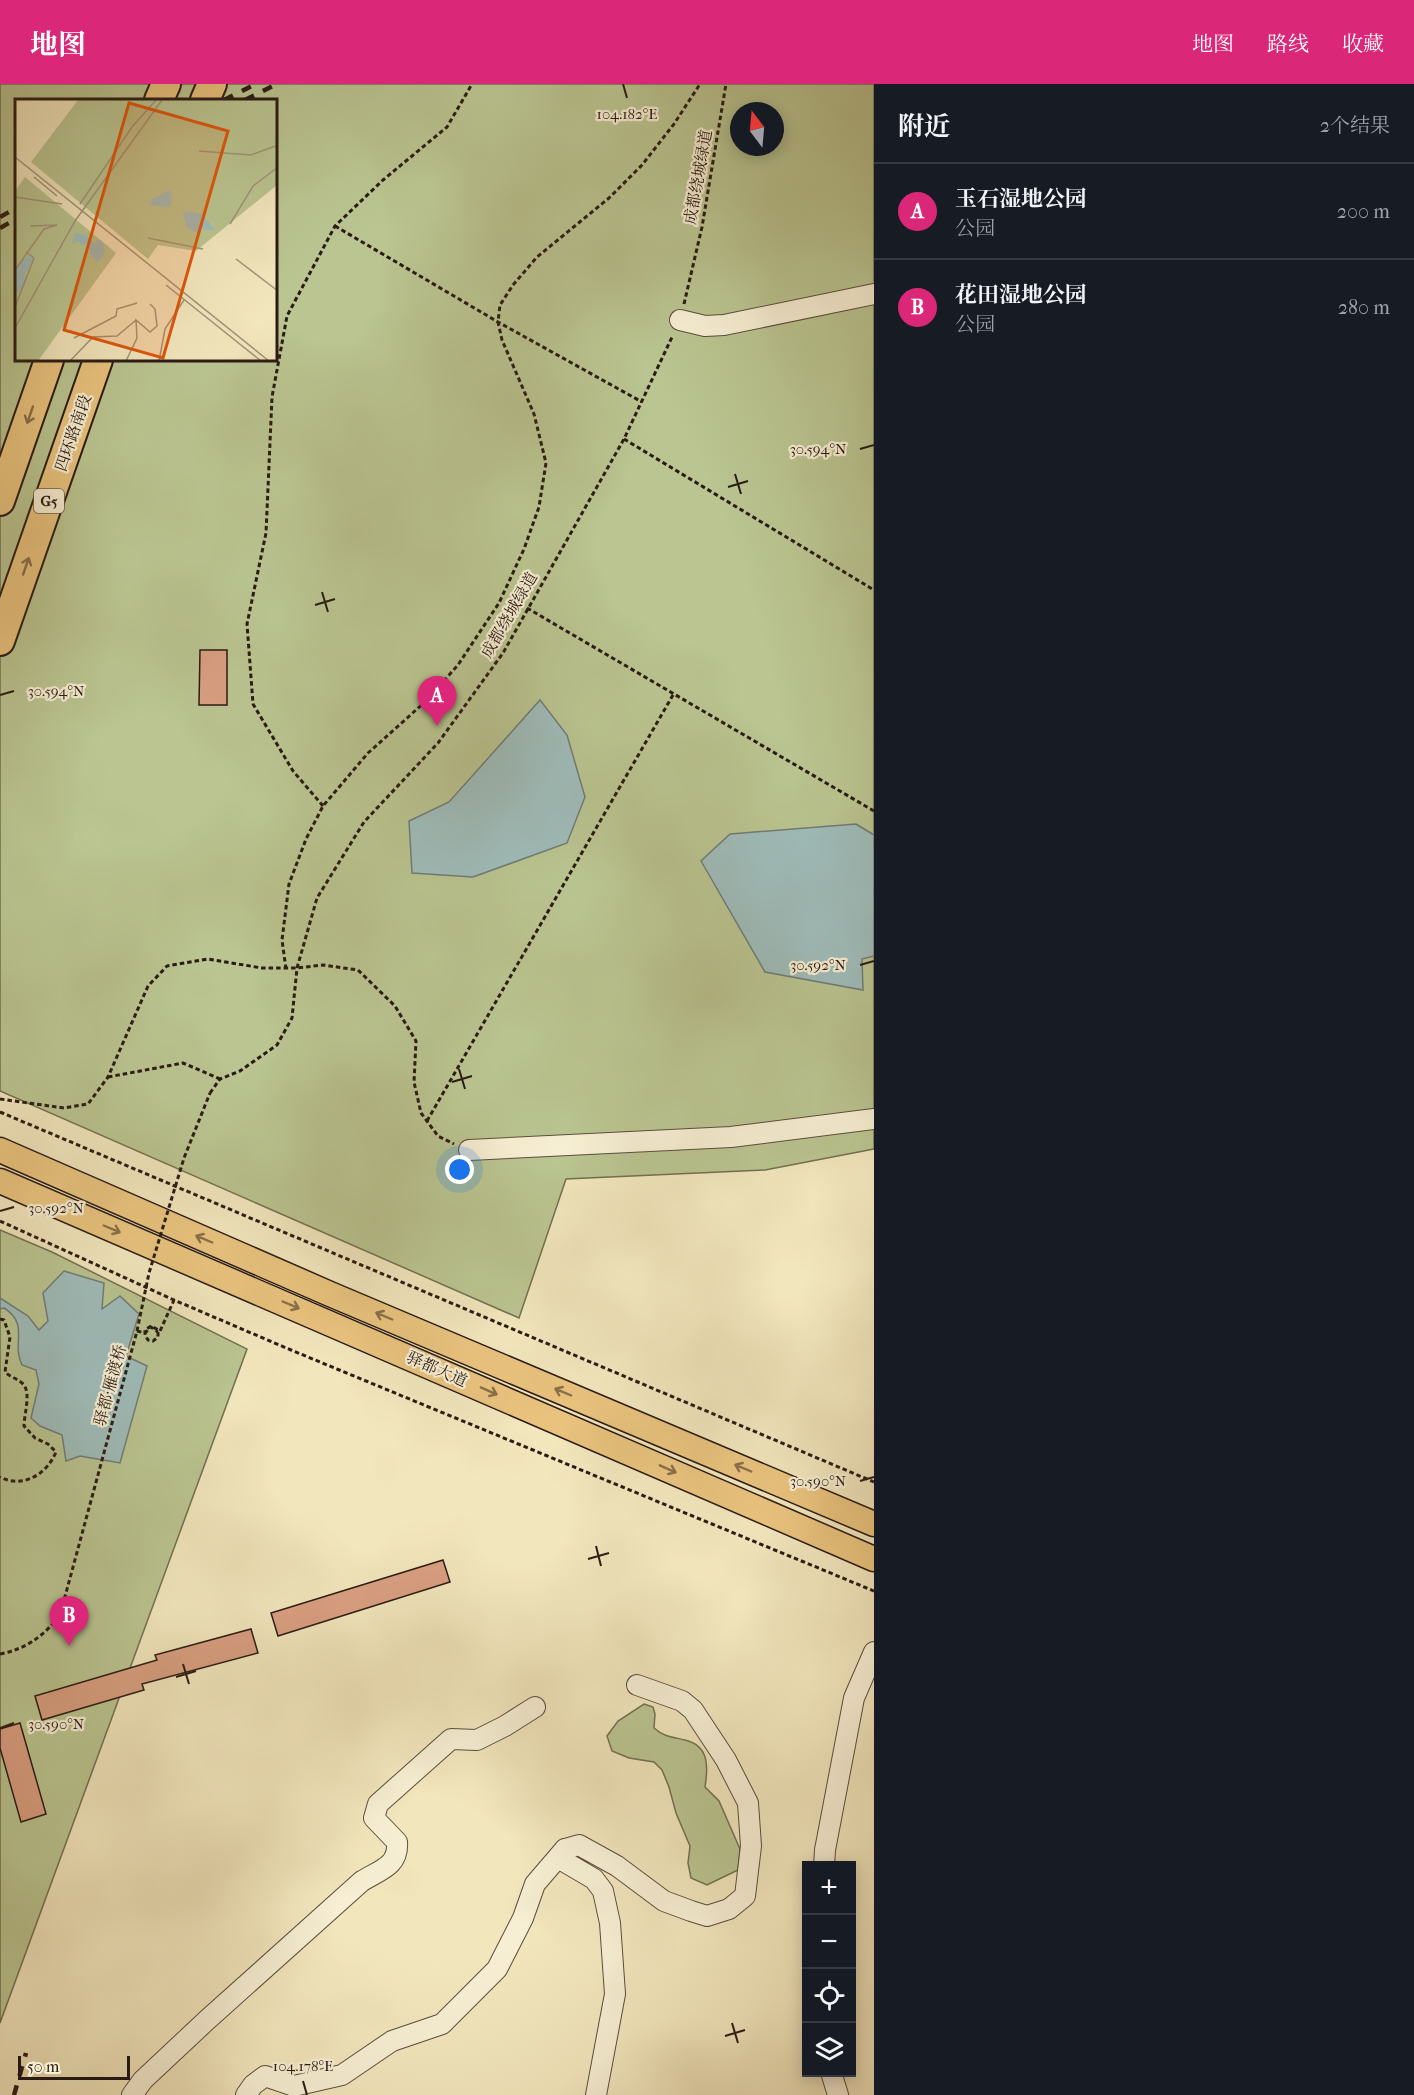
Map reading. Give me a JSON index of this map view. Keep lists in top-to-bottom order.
{
  "streets": {
    "highway": ["四环路南段", "G5"],
    "main road": ["驿都大道"],
    "path": ["成都绕城绿道", "驿都·雁渡桥"]
  },
  "crossings": [
    ["成都绕城绿道", "驿都·雁渡桥"]
  ],
  "scale_bar": "50 m",
  "north": "top",
  "page": {
    "header": "地图",
    "nav": ["地图", "路线", "收藏"],
    "heading": ["附近", "2个结果"],
    "list": [
      {
        "mark": "A",
        "name": "玉石湿地公园",
        "note": "公园",
        "value": "200 m"
      },
      {
        "mark": "B",
        "name": "花田湿地公园",
        "note": "公园",
        "value": "280 m"
      }
    ],
    "pins": ["A", "B"],
    "map_buttons": ["+", "−"],
    "scale": "50 m"
  },
  "coordinates": [
    "104.182°E",
    "30.594°N",
    "30.592°N",
    "30.590°N",
    "104.178°E"
  ]
}
